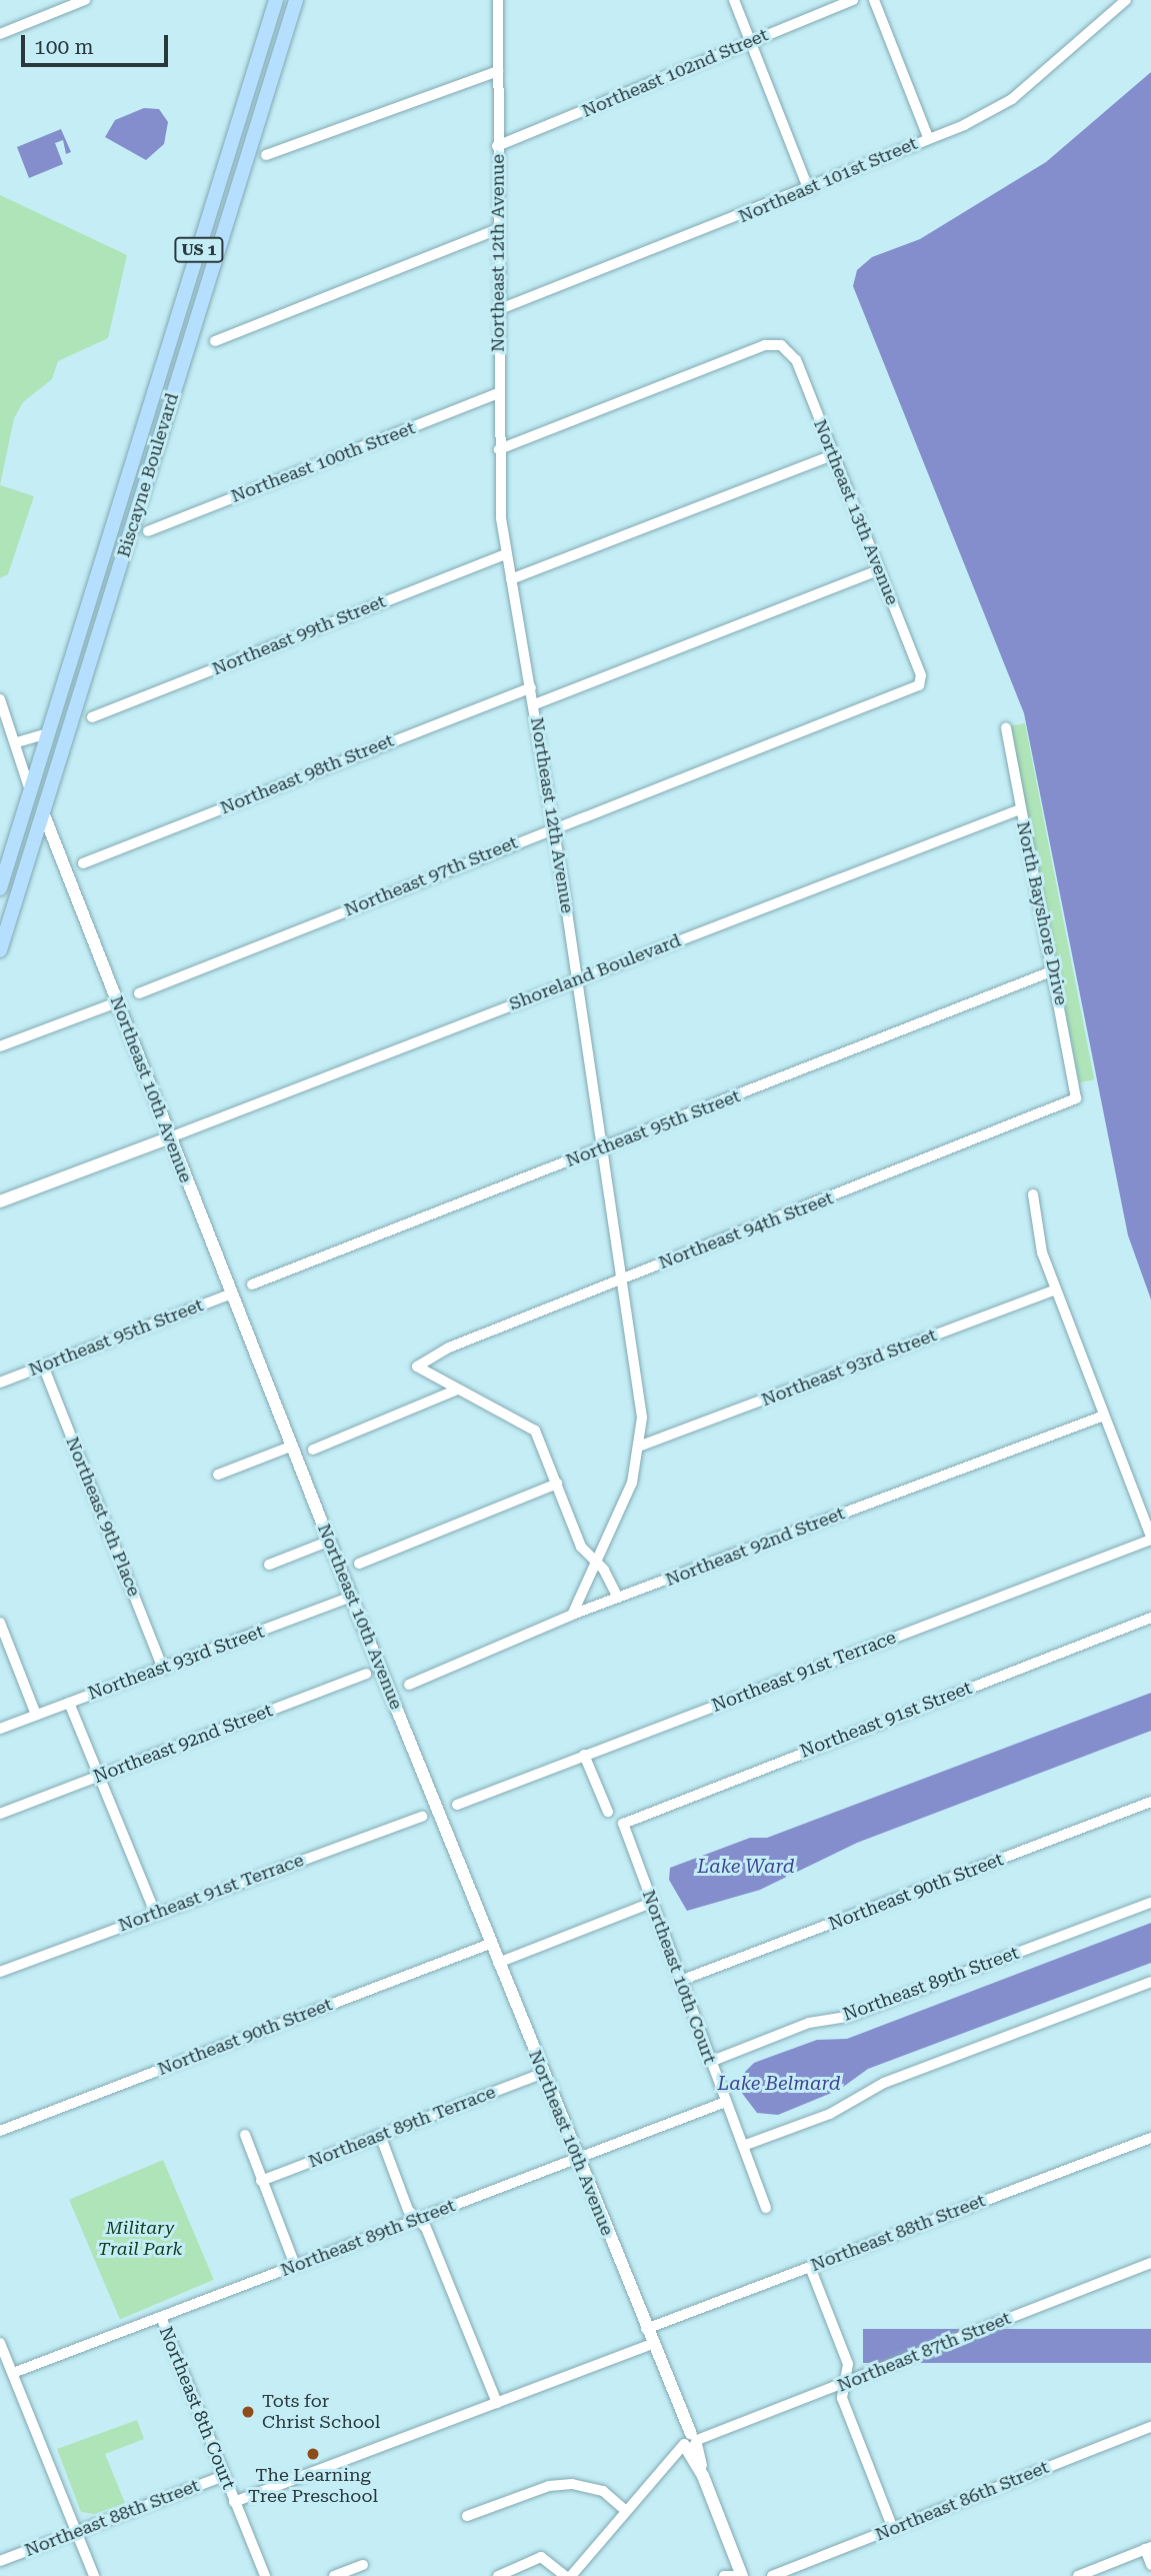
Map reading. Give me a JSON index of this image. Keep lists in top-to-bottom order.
{
  "streets": {
    "main road": ["US 1", "Biscayne Boulevard"],
    "street": [
      "Northeast 102nd Street",
      "Northeast 101st Street",
      "Northeast 12th Avenue",
      "Northeast 100th Street",
      "Northeast 13th Avenue",
      "Northeast 99th Street",
      "Northeast 98th Street",
      "Northeast 97th Street",
      "North Bayshore Drive",
      "Shoreland Boulevard",
      "Northeast 10th Avenue",
      "Northeast 95th Street",
      "Northeast 94th Street",
      "Northeast 93rd Street",
      "Northeast 9th Place",
      "Northeast 92nd Street",
      "Northeast 91st Terrace",
      "Northeast 91st Street",
      "Northeast 90th Street",
      "Northeast 10th Court",
      "Northeast 89th Street",
      "Northeast 89th Terrace",
      "Northeast 88th Street",
      "Northeast 87th Street",
      "Northeast 8th Court",
      "Northeast 86th Street"
    ]
  },
  "crossings": [
    ["Northeast 102nd Street", "Northeast 12th Avenue"],
    ["Northeast 101st Street", "Northeast 12th Avenue"],
    ["Northeast 12th Avenue", "Northeast 100th Street"],
    ["Northeast 12th Avenue", "Northeast 13th Avenue"],
    ["Northeast 12th Avenue", "Northeast 99th Street"],
    ["Northeast 12th Avenue", "Northeast 98th Street"],
    ["Northeast 12th Avenue", "Northeast 97th Street"],
    ["Northeast 12th Avenue", "Shoreland Boulevard"],
    ["Northeast 12th Avenue", "Northeast 95th Street"],
    ["Northeast 12th Avenue", "Northeast 94th Street"],
    ["Northeast 12th Avenue", "Northeast 93rd Street"],
    ["Northeast 12th Avenue", "Northeast 92nd Street"],
    ["Biscayne Boulevard", "Northeast 10th Avenue"],
    ["Northeast 13th Avenue", "Northeast 97th Street"],
    ["North Bayshore Drive", "Shoreland Boulevard"],
    ["North Bayshore Drive", "Northeast 95th Street"],
    ["North Bayshore Drive", "Northeast 94th Street"],
    ["Shoreland Boulevard", "Northeast 10th Avenue"],
    ["Northeast 10th Avenue", "Northeast 95th Street"],
    ["Northeast 10th Avenue", "Northeast 93rd Street"],
    ["Northeast 10th Avenue", "Northeast 90th Street"],
    ["Northeast 10th Avenue", "Northeast 89th Street"],
    ["Northeast 10th Avenue", "Northeast 89th Terrace"],
    ["Northeast 10th Avenue", "Northeast 88th Street"],
    ["Northeast 10th Avenue", "Northeast 87th Street"],
    ["Northeast 95th Street", "Northeast 9th Place"],
    ["Northeast 93rd Street", "Northeast 9th Place"],
    ["Northeast 91st Street", "Northeast 10th Court"],
    ["Northeast 90th Street", "Northeast 10th Court"],
    ["Northeast 10th Court", "Northeast 89th Street"],
    ["Northeast 89th Street", "Northeast 8th Court"],
    ["Northeast 88th Street", "Northeast 8th Court"]
  ],
  "water": ["Lake Ward", "Lake Belmard"],
  "parks": ["Military Trail Park"],
  "places": ["Tots for Christ School", "The Learning Tree Preschool"],
  "scale_bar": "100 m"
}
